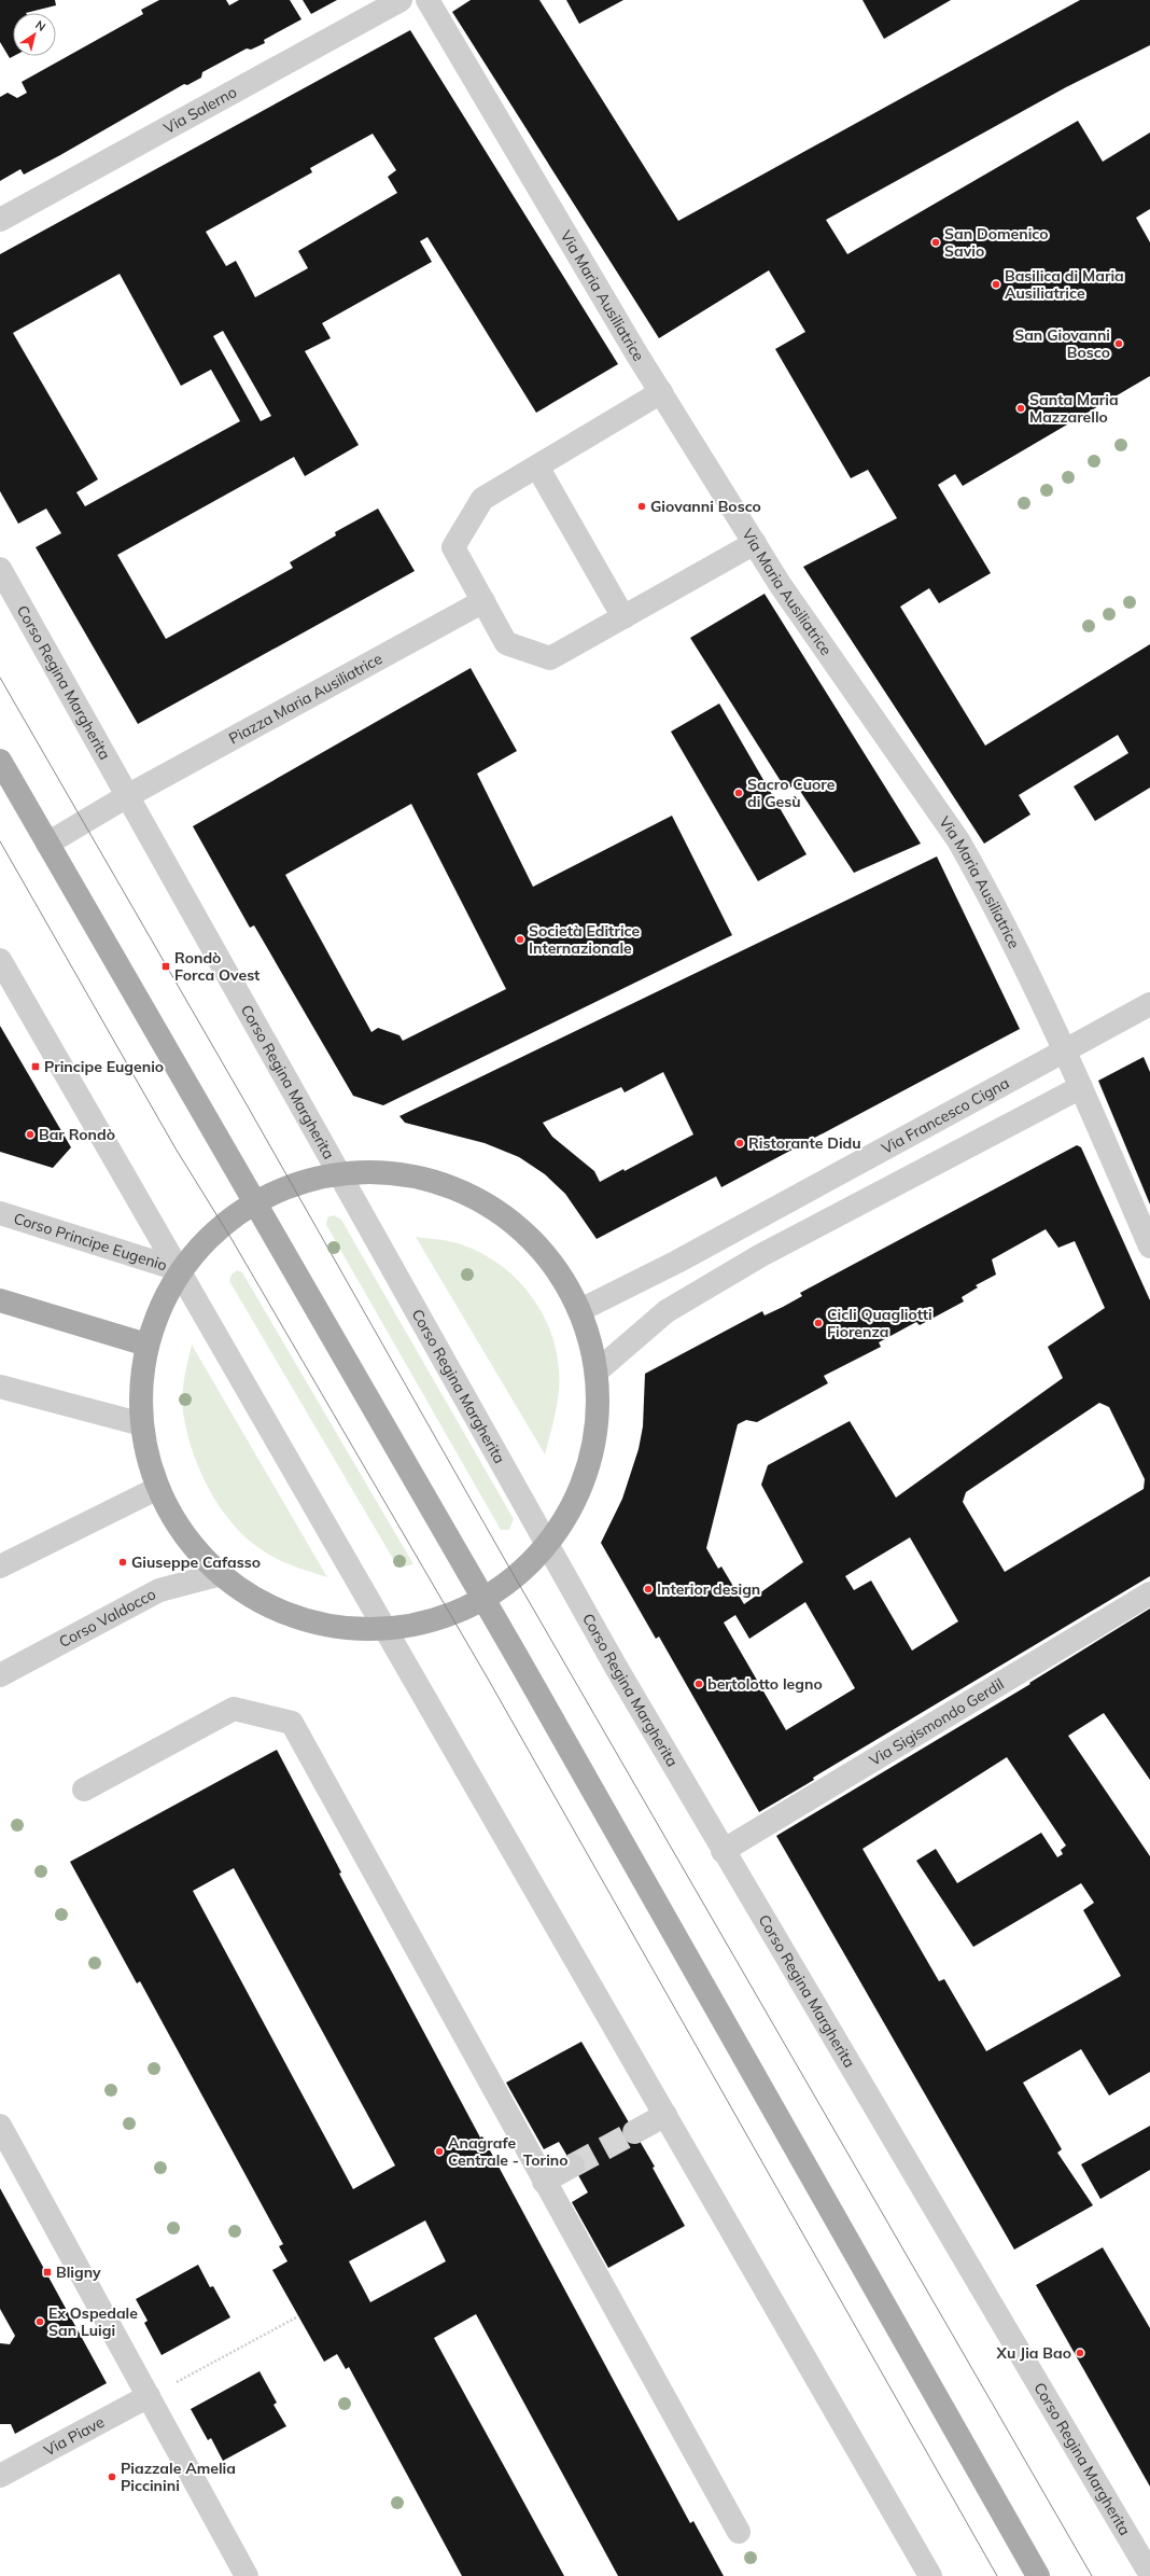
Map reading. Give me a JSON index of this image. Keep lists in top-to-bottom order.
{
  "streets": {
    "street": [
      "Via Salerno",
      "Via Maria Ausiliatrice",
      "Corso Regina Margherita",
      "Piazza Maria Ausiliatrice",
      "Via Francesco Cigna",
      "Corso Principe Eugenio",
      "Corso Valdocco",
      "Via Sigismondo Gerdil",
      "Via Piave"
    ]
  },
  "crossings": [
    ["Via Maria Ausiliatrice", "Via Francesco Cigna"],
    ["Corso Regina Margherita", "Piazza Maria Ausiliatrice"],
    ["Corso Regina Margherita", "Via Sigismondo Gerdil"]
  ],
  "places": {
    "other": [
      "San Domenico Savio",
      "Basilica di Maria Ausiliatrice",
      "San Giovanni Bosco",
      "Santa Maria Mazzarello",
      "Giovanni Bosco",
      "Sacro Cuore di Gesù",
      "Società Editrice Internazionale",
      "Bar Rondò",
      "Ristorante Didu",
      "Cicli Quagliotti Fiorenza",
      "Giuseppe Cafasso",
      "Interior design",
      "bertolotto legno",
      "Anagrafe Centrale - Torino",
      "Ex Ospedale San Luigi",
      "Xu Jia Bao",
      "Piazzale Amelia Piccinini"
    ],
    "transit": ["Rondò Forca Ovest", "Principe Eugenio", "Bligny"]
  },
  "north": "top right"
}
